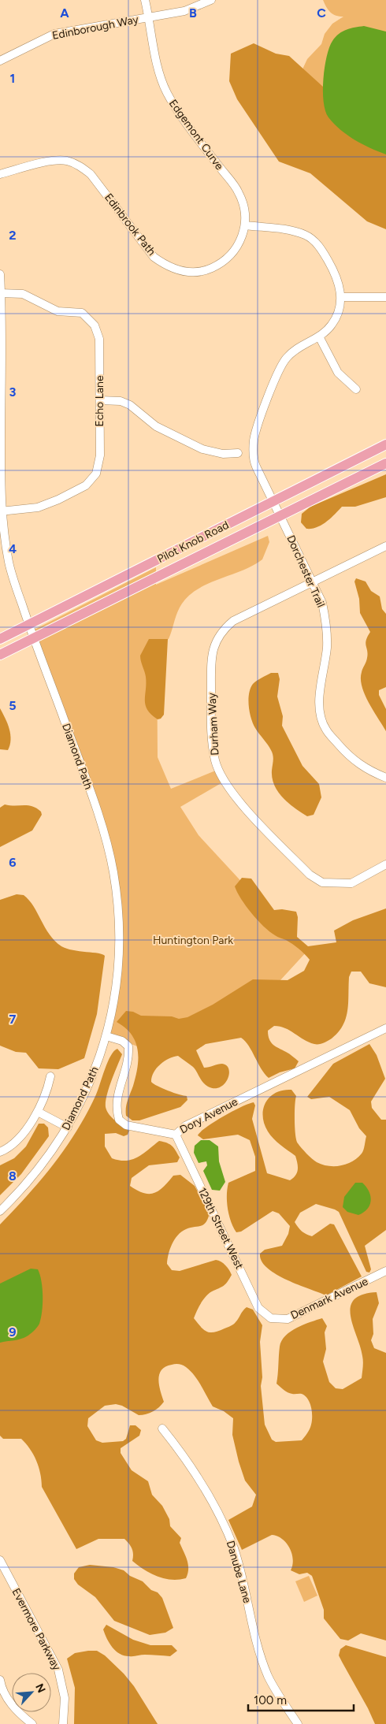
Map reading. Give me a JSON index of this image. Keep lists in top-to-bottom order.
{
  "streets": {
    "main road": ["Pilot Knob Road"],
    "street": [
      "Edinborough Way",
      "Edgemont Curve",
      "Edinbrook Path",
      "Echo Lane",
      "Dorchester Trail",
      "Durham Way",
      "Diamond Path",
      "Dory Avenue",
      "129th Street West",
      "Denmark Avenue",
      "Danube Lane",
      "Evermore Parkway"
    ]
  },
  "crossings": [
    ["Edinborough Way", "Edgemont Curve"],
    ["Edgemont Curve", "Edinbrook Path"],
    ["Echo Lane", "Diamond Path"],
    ["Pilot Knob Road", "Dorchester Trail"],
    ["Pilot Knob Road", "Diamond Path"],
    ["Dorchester Trail", "Durham Way"],
    ["Diamond Path", "Dory Avenue"],
    ["Dory Avenue", "129th Street West"],
    ["129th Street West", "Denmark Avenue"]
  ],
  "parks": ["Huntington Park"],
  "scale_bar": "100 m",
  "north": "top right",
  "grid": {
    "columns": ["A", "B", "C"],
    "rows": [
      "1",
      "2",
      "3",
      "4",
      "5",
      "6",
      "7",
      "8",
      "9"
    ]
  }
}
